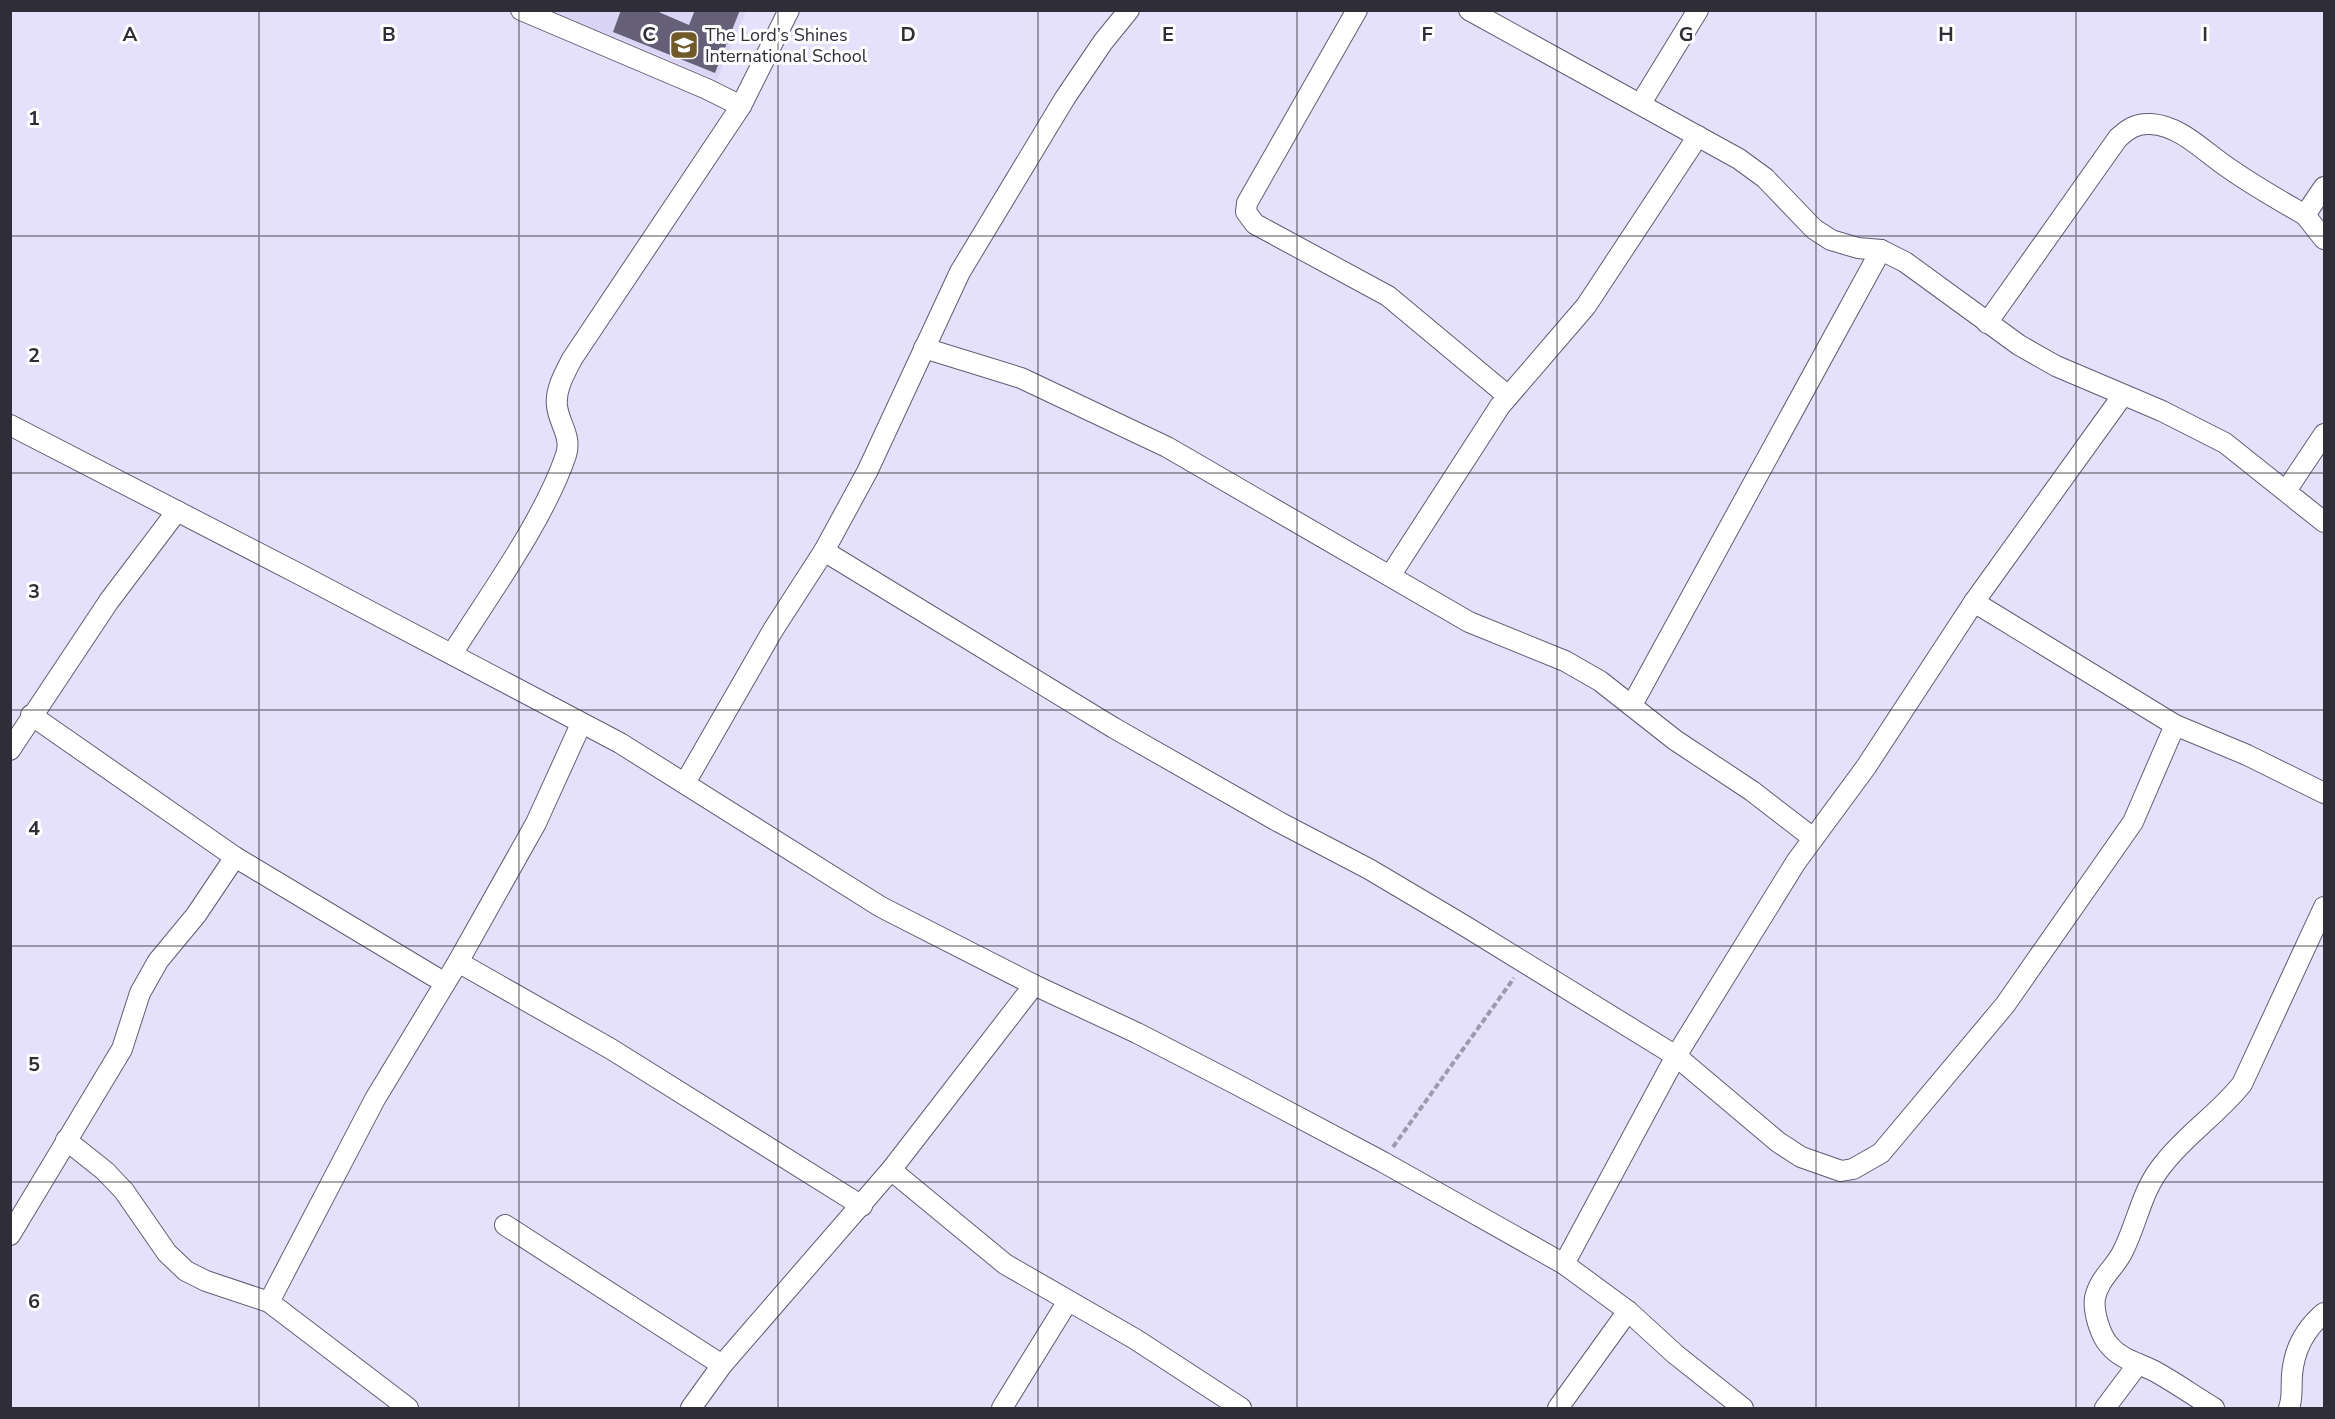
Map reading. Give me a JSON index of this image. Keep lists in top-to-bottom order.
{
  "places": {
    "school or university": ["The Lord’s Shines International School"]
  },
  "grid": {
    "columns": [
      "A",
      "B",
      "C",
      "D",
      "E",
      "F",
      "G",
      "H",
      "I"
    ],
    "rows": [
      "1",
      "2",
      "3",
      "4",
      "5",
      "6"
    ]
  }
}
